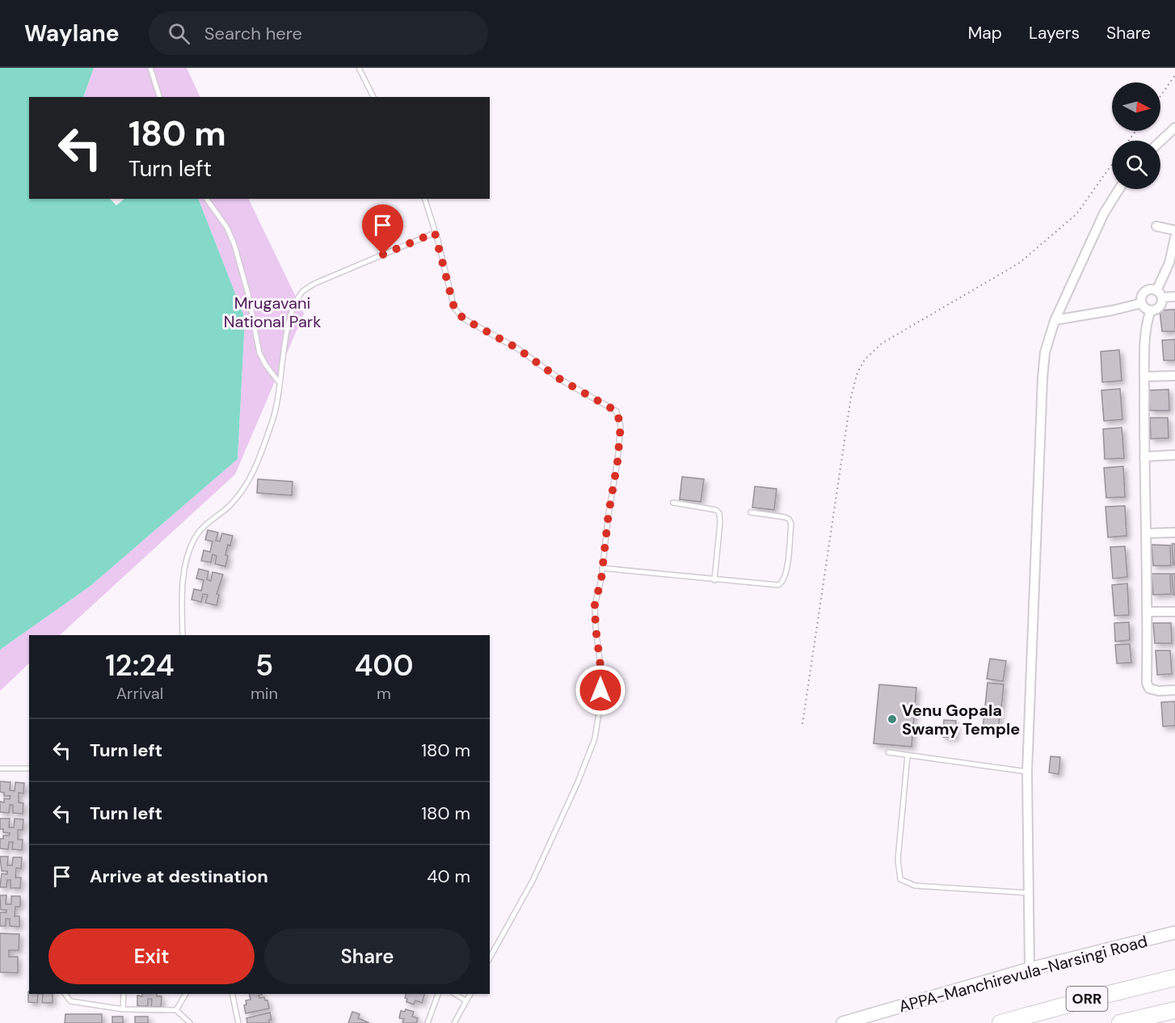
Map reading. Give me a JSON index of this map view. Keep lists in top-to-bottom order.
{
  "streets": {
    "highway": ["ORR"],
    "main road": ["APPA-Manchirevula-Narsingi Road"]
  },
  "parks": ["Mrugavani National Park"],
  "places": ["Venu Gopala Swamy Temple"],
  "north": "right",
  "page": {
    "header": "Waylane",
    "search": "Search here",
    "nav": ["Map", "Layers", "Share"],
    "turn": ["180 m", "Turn left"],
    "eta": [
      "12:24",
      "Arrival",
      "5",
      "min",
      "400",
      "m"
    ],
    "list": [
      {
        "name": "Turn left",
        "value": "180 m"
      },
      {
        "name": "Turn left",
        "value": "180 m"
      },
      {
        "name": "Arrive at destination",
        "value": "40 m"
      }
    ],
    "buttons": ["Exit", "Share"]
  }
}
